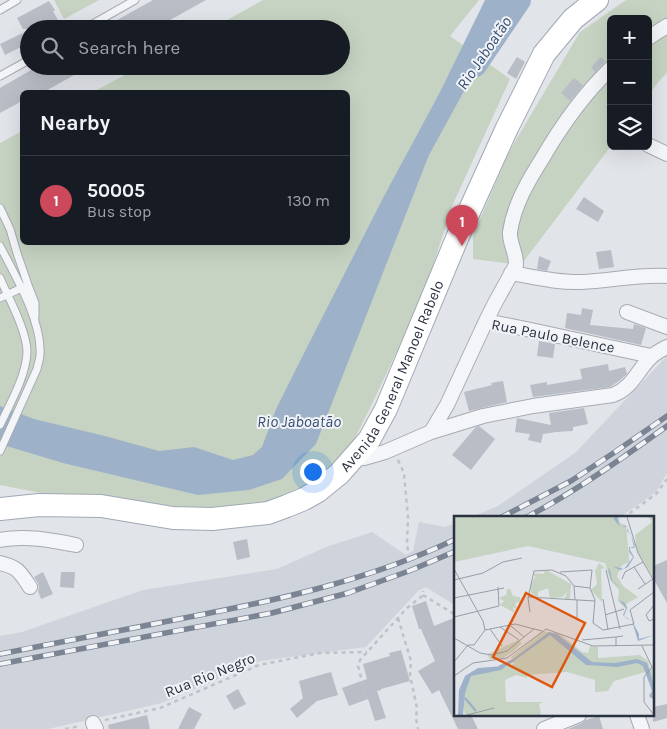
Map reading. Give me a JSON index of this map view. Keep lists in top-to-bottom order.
{
  "streets": {
    "main road": ["Avenida General Manoel Rabelo"],
    "street": ["Rua Paulo Belence"],
    "path": ["Rua Rio Negro"]
  },
  "water": ["Rio Jaboatão"],
  "page": {
    "map_buttons": ["+", "−"],
    "search": "Search here",
    "heading": "Nearby",
    "list": [
      {
        "mark": "1",
        "name": "50005",
        "note": "Bus stop",
        "value": "130 m"
      }
    ],
    "pins": "1"
  }
}
